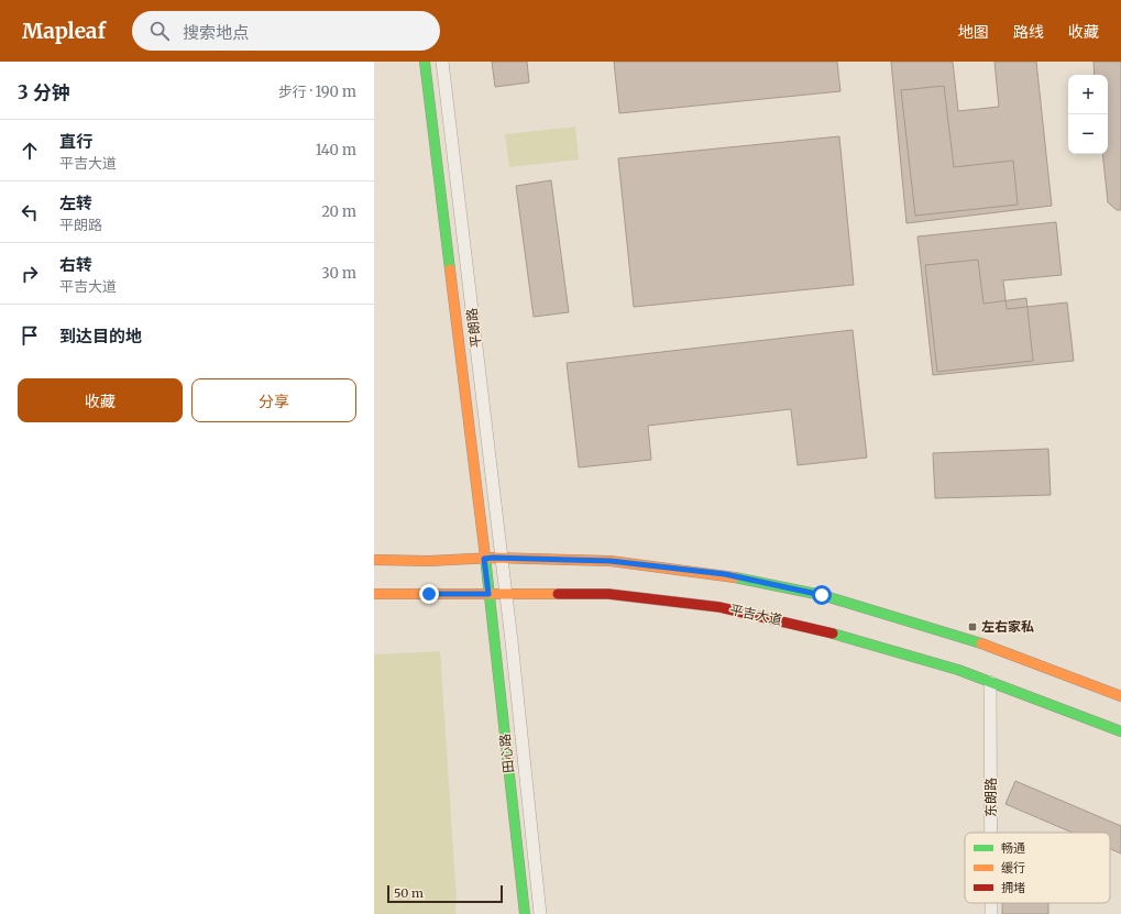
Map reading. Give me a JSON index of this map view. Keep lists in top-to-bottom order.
{
  "streets": {
    "main road": ["平朗路", "平吉大道", "田心路"],
    "street": ["东朗路"]
  },
  "crossings": [
    ["平朗路", "平吉大道"],
    ["平朗路", "田心路"],
    ["平吉大道", "田心路"],
    ["平吉大道", "东朗路"]
  ],
  "places": {
    "transit": ["左右家私"]
  },
  "legend": ["畅通", "缓行", "拥堵"],
  "scale_bar": "50 m",
  "page": {
    "header": "Mapleaf",
    "search": "搜索地点",
    "nav": ["地图", "路线", "收藏"],
    "heading": ["3 分钟", "步行 · 190 m"],
    "map_buttons": ["+", "−"],
    "list": [
      ["直行", "平吉大道", "140 m"],
      ["左转", "平朗路", "20 m"],
      ["右转", "平吉大道", "30 m"],
      "到达目的地"
    ],
    "buttons": ["收藏", "分享"],
    "scale": "50 m"
  }
}
